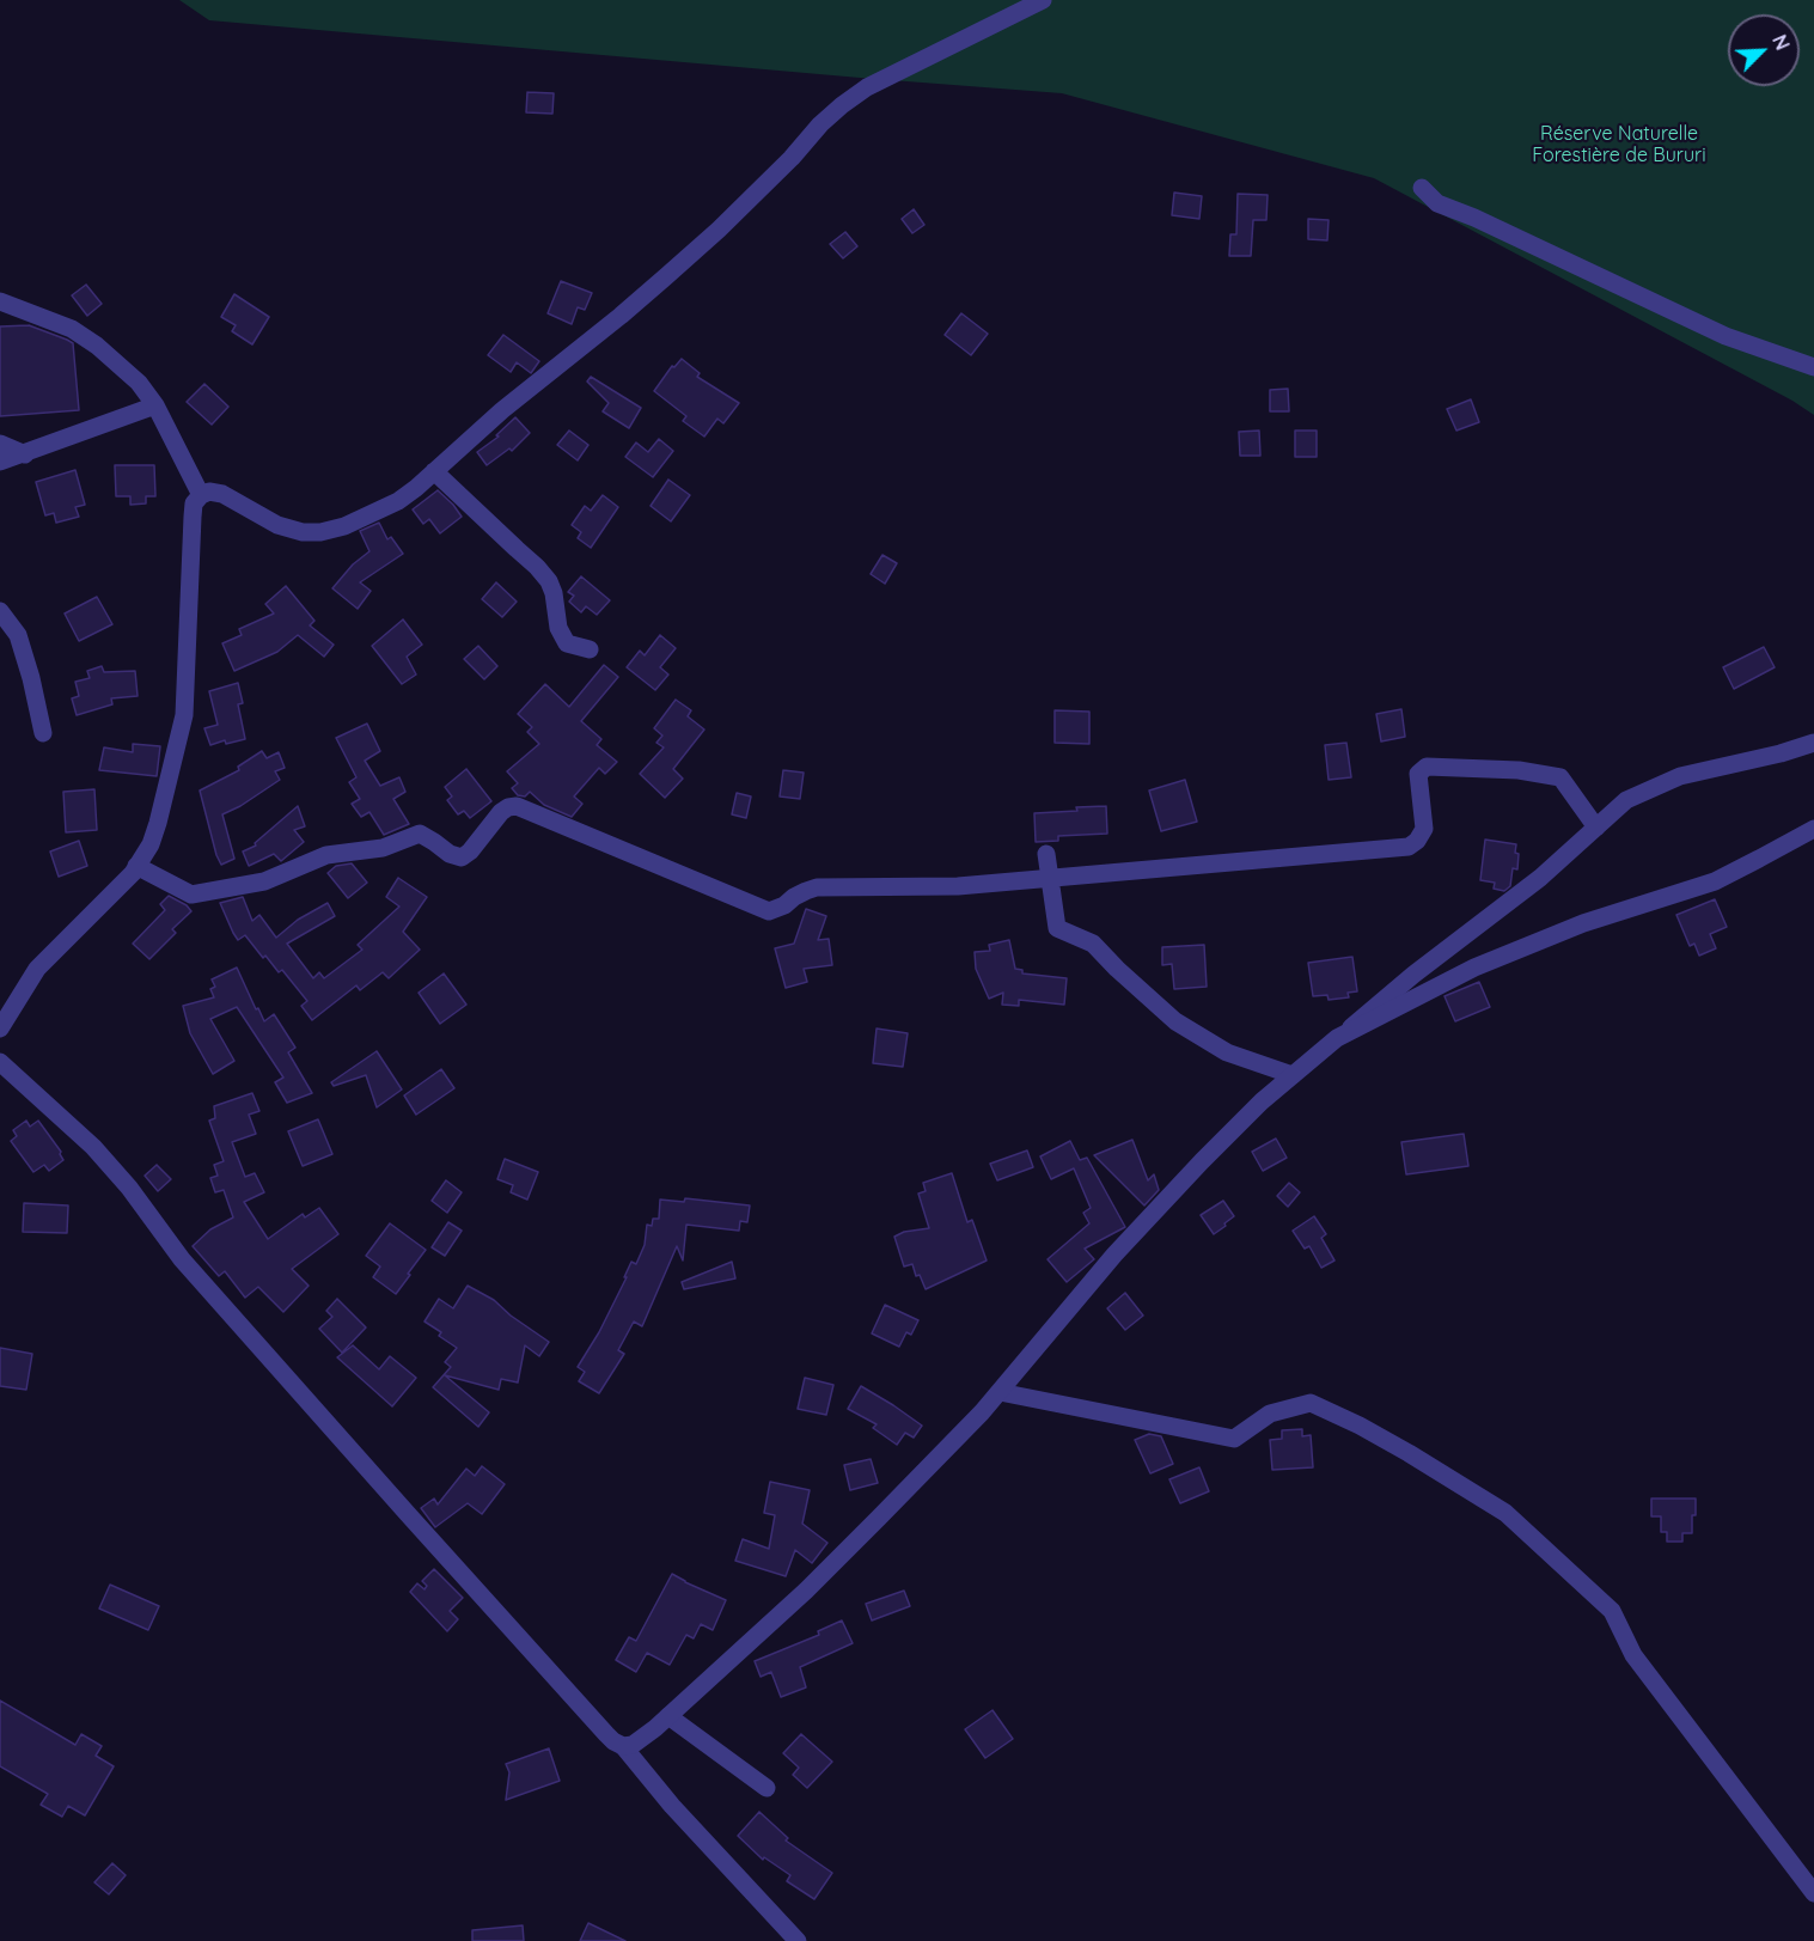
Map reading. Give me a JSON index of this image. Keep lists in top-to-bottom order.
{
  "parks": ["Réserve Naturelle Forestière de Bururi"],
  "north": "top right"
}
